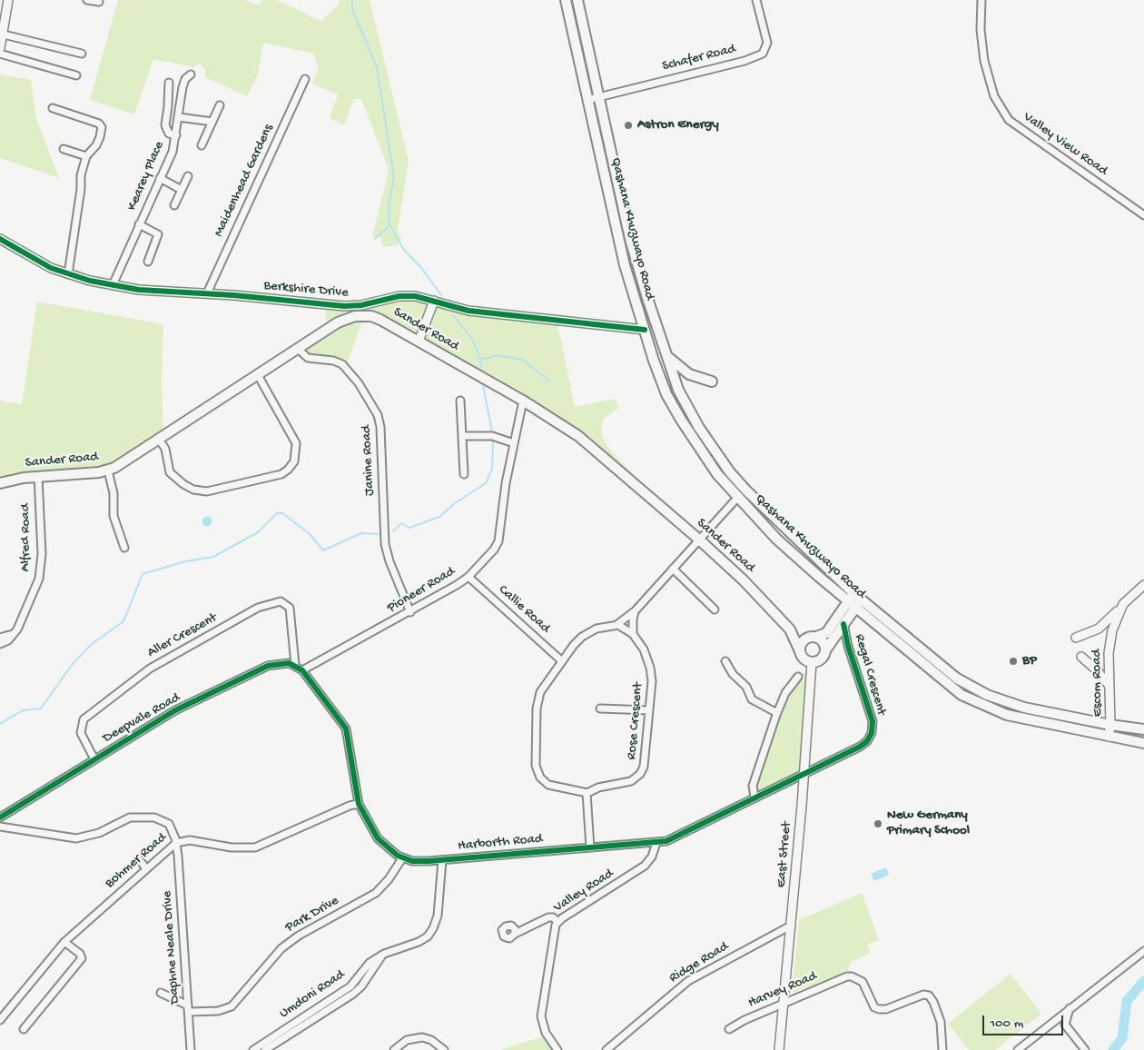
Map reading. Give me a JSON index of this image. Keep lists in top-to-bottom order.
{
  "streets": {
    "main road": ["Qashana Khuzwayo Road", "Sander Road"],
    "street": [
      "Schafer Road",
      "Valley View Road",
      "Kearey Place",
      "Maidenhead Gardens",
      "Berkshire Drive",
      "Janine Road",
      "Alfred Road",
      "Pioneer Road",
      "Callie Road",
      "Aller Crescent",
      "Regal Crescent",
      "Escom Road",
      "Deepvale Road",
      "Rose Crescent",
      "Harborth Road",
      "East Street",
      "Bohmer Road",
      "Valley Road",
      "Park Drive",
      "Daphne Neale Drive",
      "Ridge Road",
      "Harvey Road",
      "Umdoni Road"
    ]
  },
  "crossings": [
    ["Schafer Road", "Qashana Khuzwayo Road"],
    ["Kearey Place", "Berkshire Drive"],
    ["Maidenhead Gardens", "Berkshire Drive"],
    ["Qashana Khuzwayo Road", "Berkshire Drive"],
    ["Qashana Khuzwayo Road", "Escom Road"],
    ["Sander Road", "Janine Road"],
    ["Sander Road", "Alfred Road"],
    ["Sander Road", "Pioneer Road"],
    ["Sander Road", "East Street"],
    ["Janine Road", "Pioneer Road"],
    ["Pioneer Road", "Callie Road"],
    ["Pioneer Road", "Harborth Road"],
    ["Callie Road", "Rose Crescent"],
    ["Aller Crescent", "Deepvale Road"],
    ["Regal Crescent", "Harborth Road"],
    ["Regal Crescent", "East Street"],
    ["Harborth Road", "East Street"],
    ["Harborth Road", "Bohmer Road"],
    ["Harborth Road", "Valley Road"],
    ["Harborth Road", "Park Drive"],
    ["Harborth Road", "Umdoni Road"],
    ["East Street", "Ridge Road"],
    ["East Street", "Harvey Road"],
    ["Bohmer Road", "Daphne Neale Drive"],
    ["Park Drive", "Daphne Neale Drive"]
  ],
  "places": ["Astron Energy", "BP", "New Germany Primary School"],
  "scale_bar": "100 m"
}
